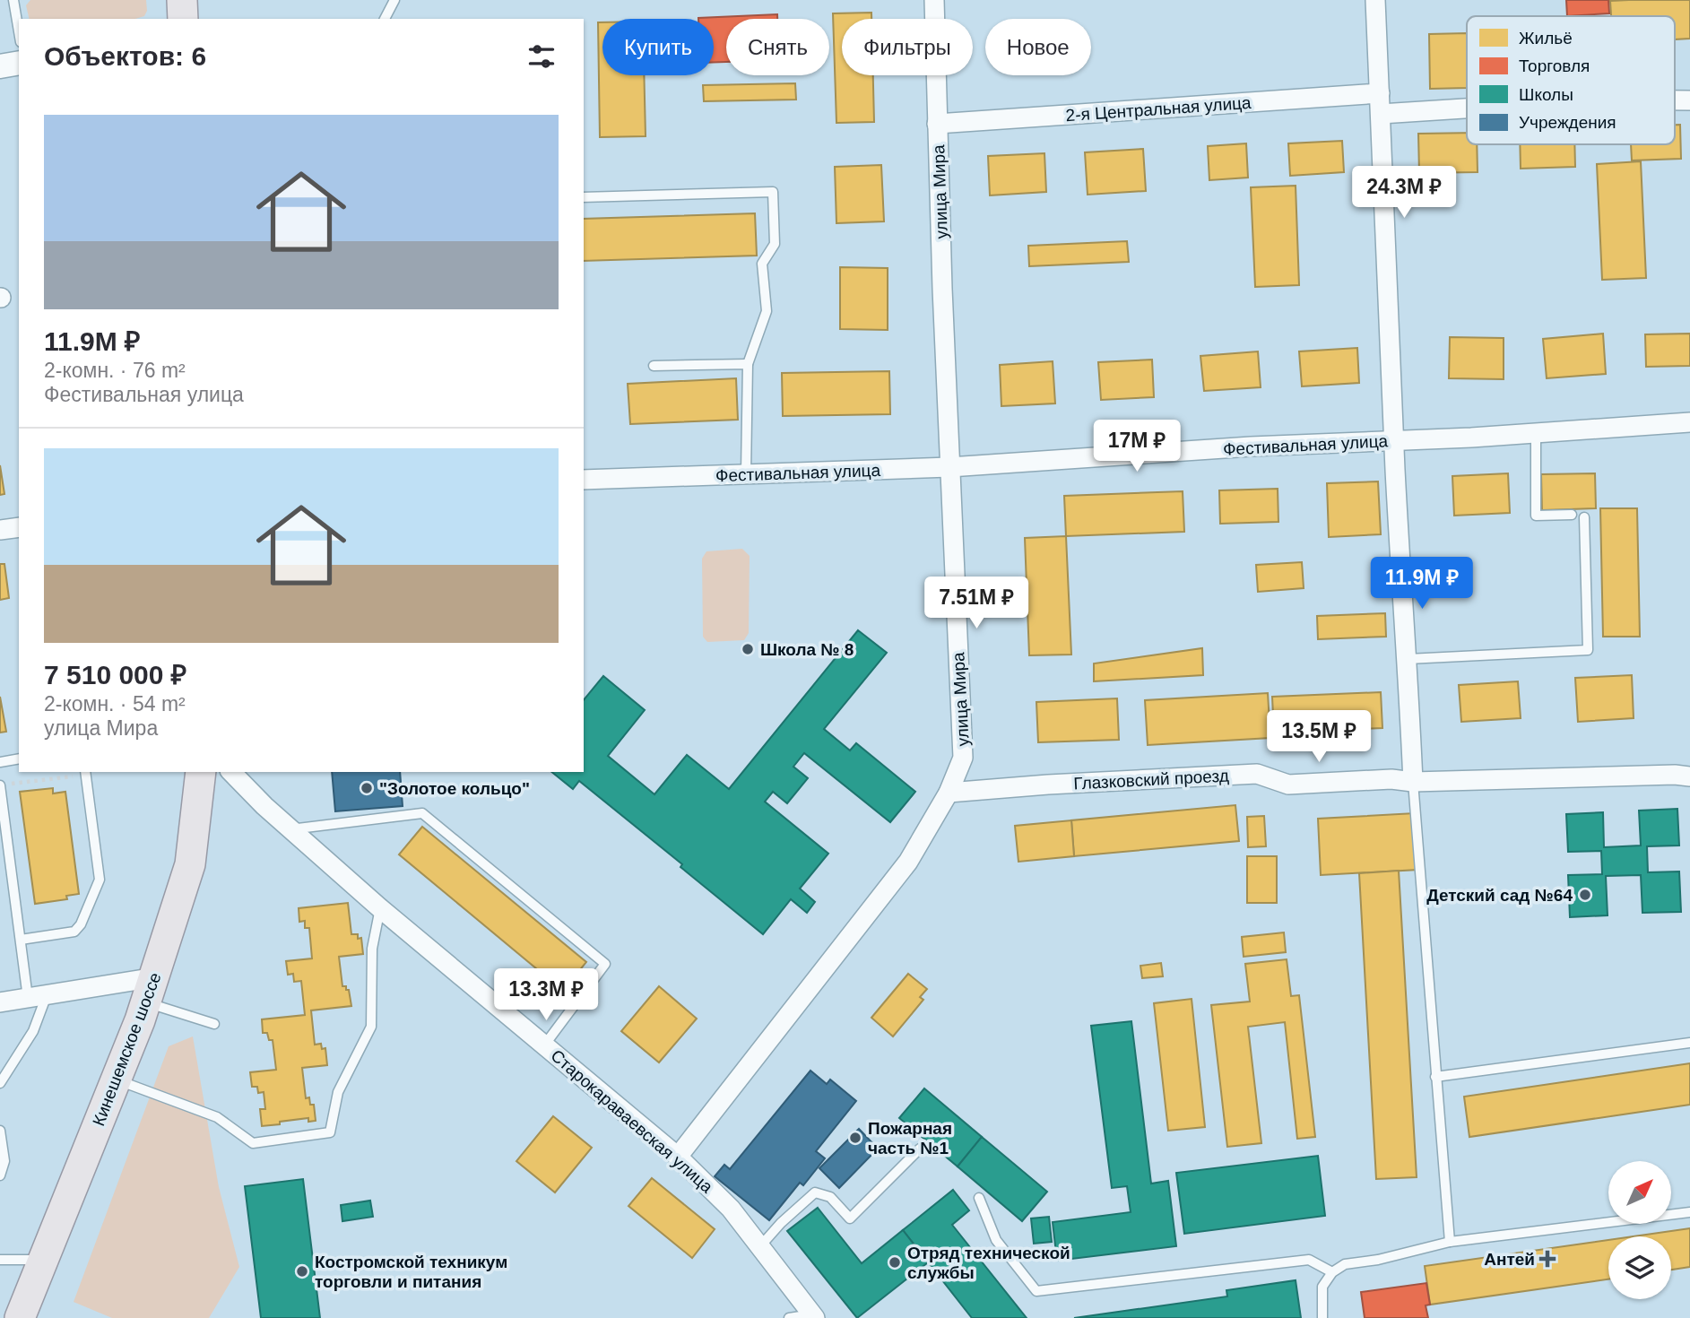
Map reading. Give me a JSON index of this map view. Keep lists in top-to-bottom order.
{
  "streets": {
    "main road": ["Кинешемское шоссе"],
    "street": [
      "2-я Центральная улица",
      "улица Мира",
      "Фестивальная улица",
      "Глазковский проезд",
      "Старокараваевская улица"
    ]
  },
  "crossings": [
    ["2-я Центральная улица", "улица Мира"],
    ["улица Мира", "Фестивальная улица"],
    ["улица Мира", "Глазковский проезд"],
    ["улица Мира", "Старокараваевская улица"]
  ],
  "places": {
    "other": [
      "Школа № 8",
      "\"Золотое кольцо\"",
      "Детский сад №64",
      "Пожарная часть №1",
      "Отряд технической службы",
      "Костромской техникум торговли и питания"
    ],
    "health": ["Антей"]
  },
  "legend": [
    "Жильё",
    "Торговля",
    "Школы",
    "Учреждения"
  ],
  "north": "top right",
  "page": {
    "chip": [
      "Купить",
      "Снять",
      "Фильтры",
      "Новое"
    ],
    "heading": "Объектов: 6",
    "list": [
      {
        "name": "11.9M ₽",
        "note": "2-комн. · 76 m² · Фестивальная улица"
      },
      {
        "name": "7 510 000 ₽",
        "note": "2-комн. · 54 m² · улица Мира"
      }
    ],
    "price": [
      "24.3M ₽",
      "17M ₽",
      "11.9M ₽",
      "7.51M ₽",
      "13.5M ₽",
      "13.3M ₽"
    ]
  }
}
